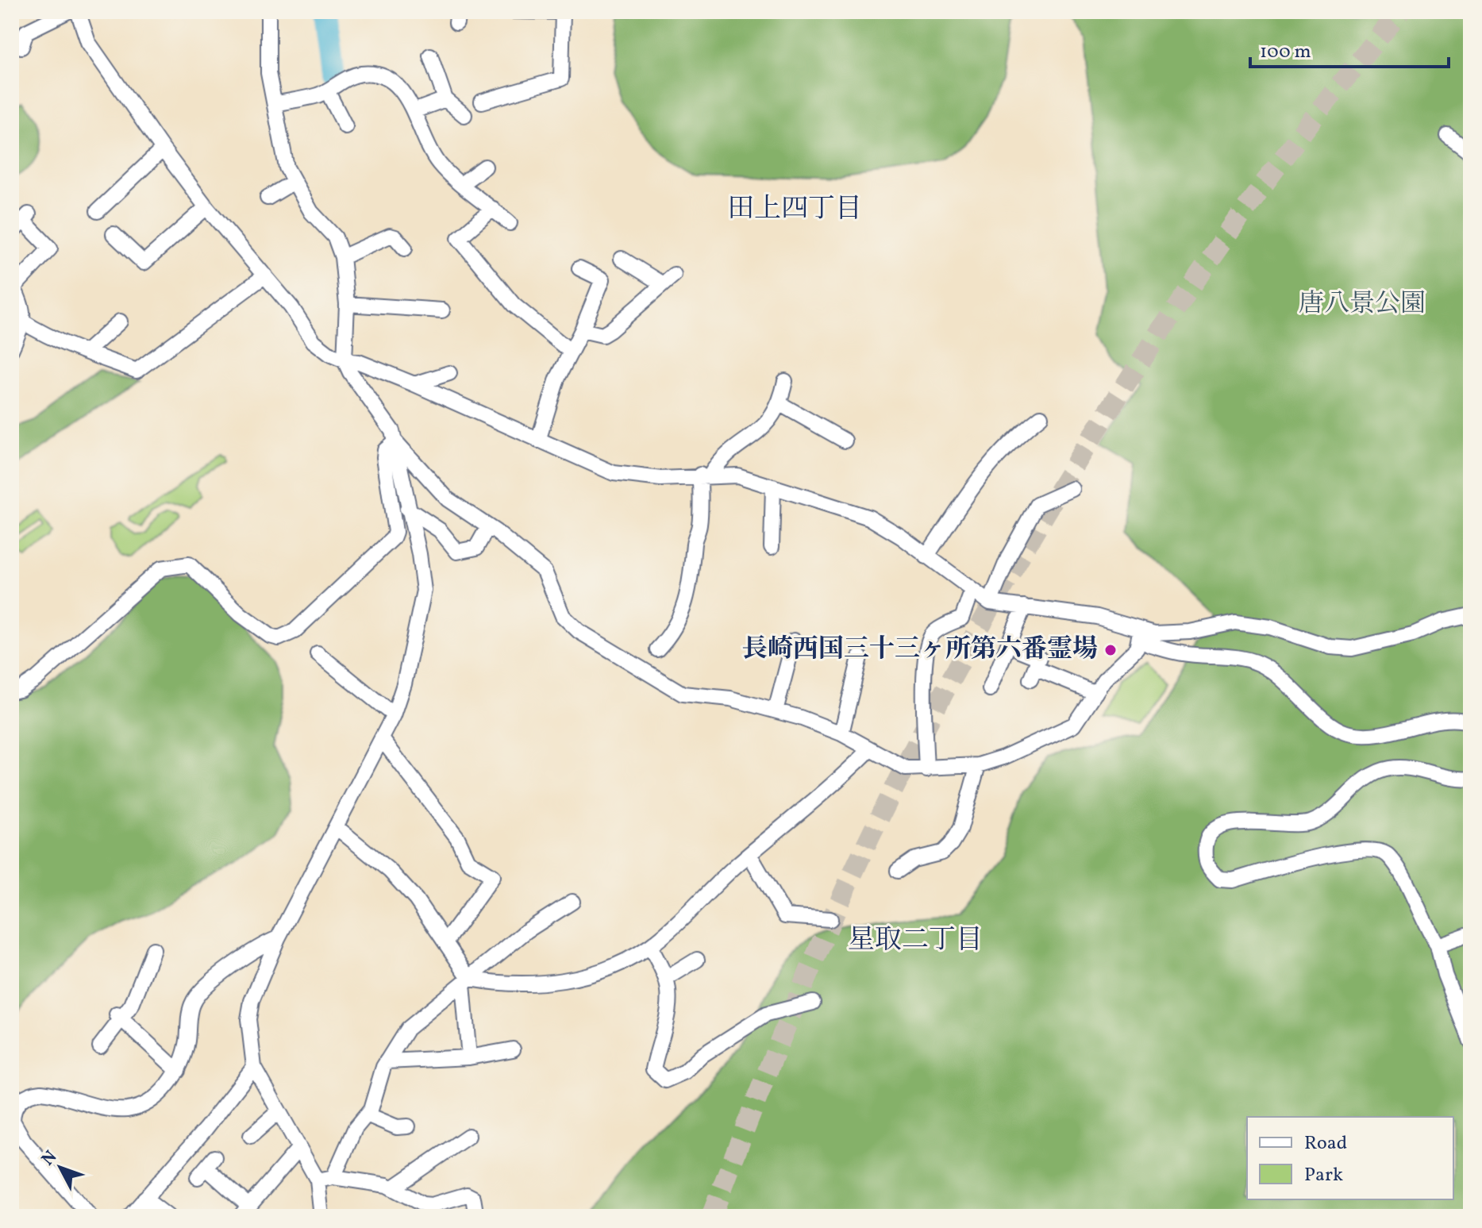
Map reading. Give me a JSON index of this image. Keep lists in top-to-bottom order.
{
  "districts": ["田上四丁目", "星取二丁目"],
  "parks": ["唐八景公園"],
  "places": ["長崎西国三十三ヶ所第六番霊場"],
  "legend": ["Road", "Park"],
  "scale_bar": "100 m",
  "north": "top left"
}
